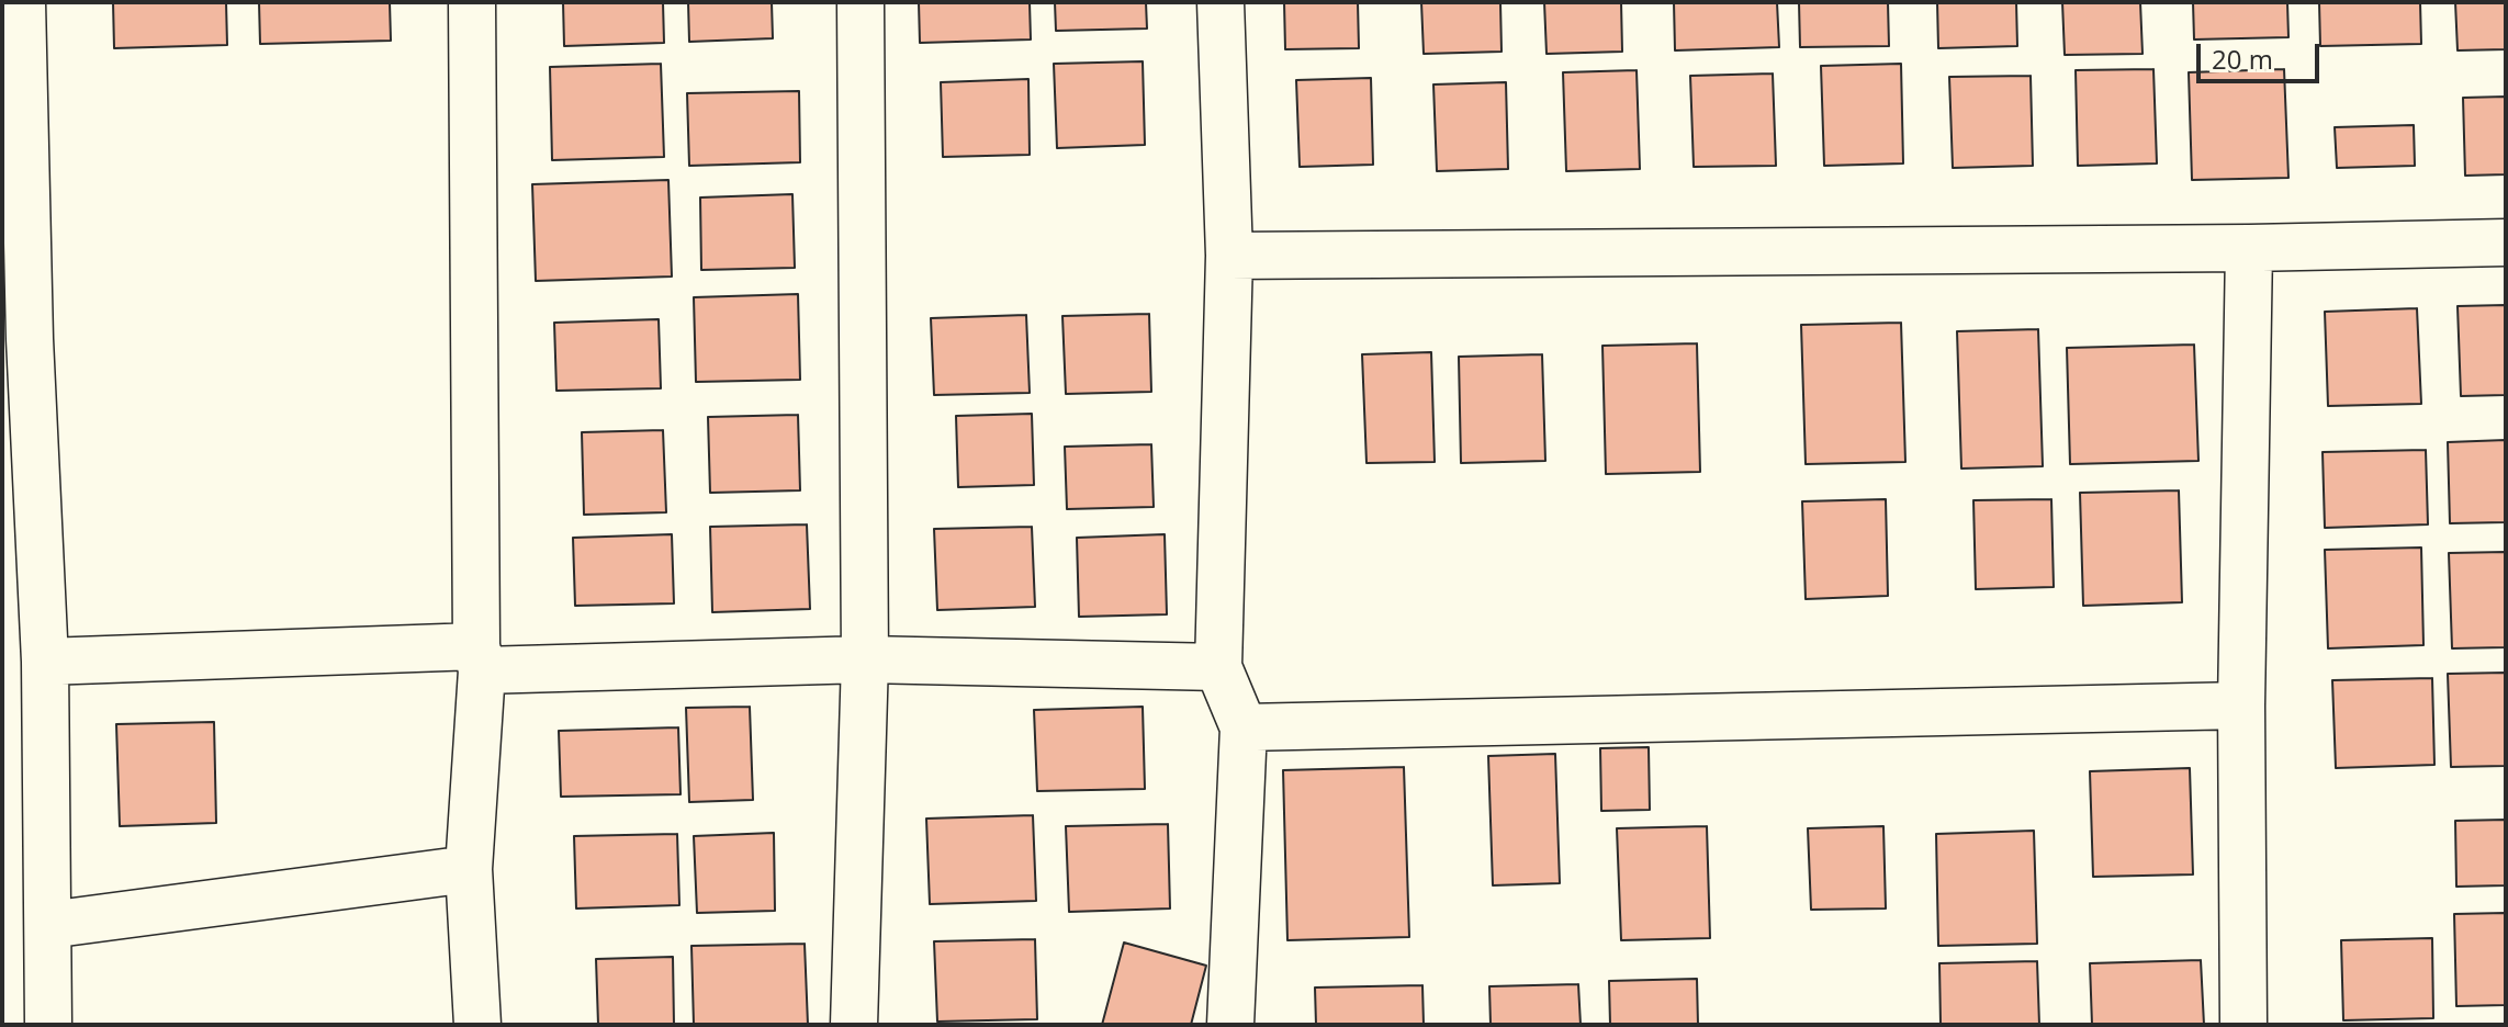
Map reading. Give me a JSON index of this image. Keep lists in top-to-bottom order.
{
  "scale_bar": "20 m"
}
